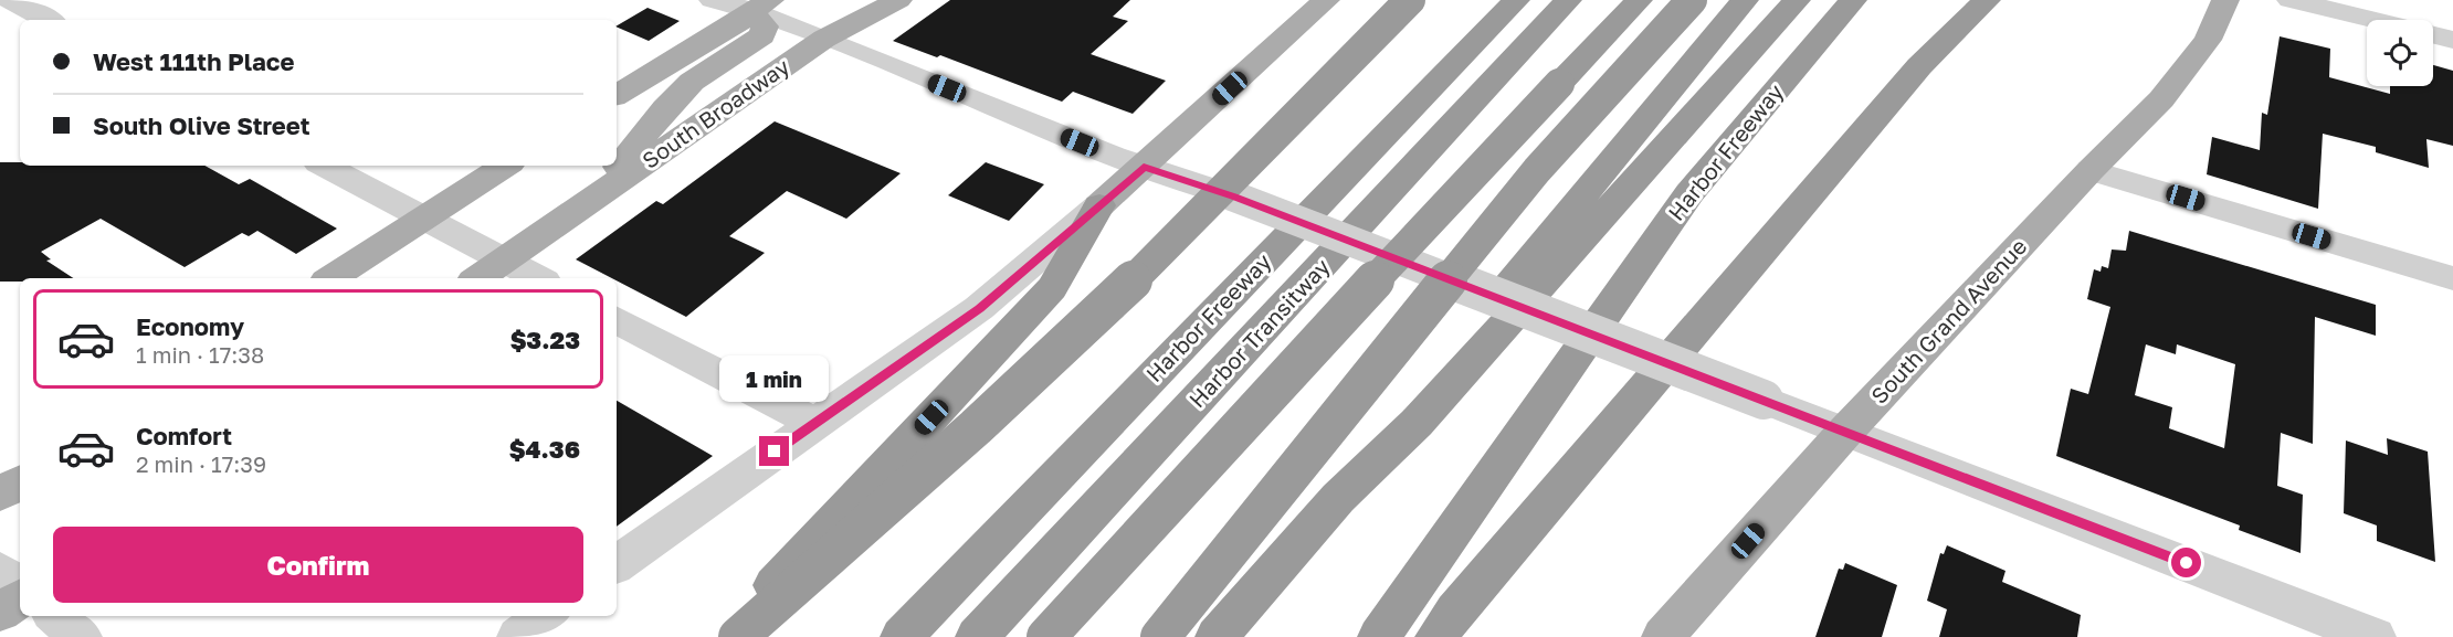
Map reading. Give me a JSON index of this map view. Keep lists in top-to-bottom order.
{
  "streets": {
    "highway": ["Harbor Freeway", "Harbor Transitway"],
    "main road": ["South Broadway", "South Grand Avenue"]
  },
  "page": {
    "banner": ["West 111th Place", "South Olive Street"],
    "list": [
      {
        "name": "Economy",
        "note": "1 min · 17:38",
        "value": "$3.23"
      },
      {
        "name": "Comfort",
        "note": "2 min · 17:39",
        "value": "$4.36"
      }
    ],
    "bubble": "1 min",
    "buttons": "Confirm"
  }
}
